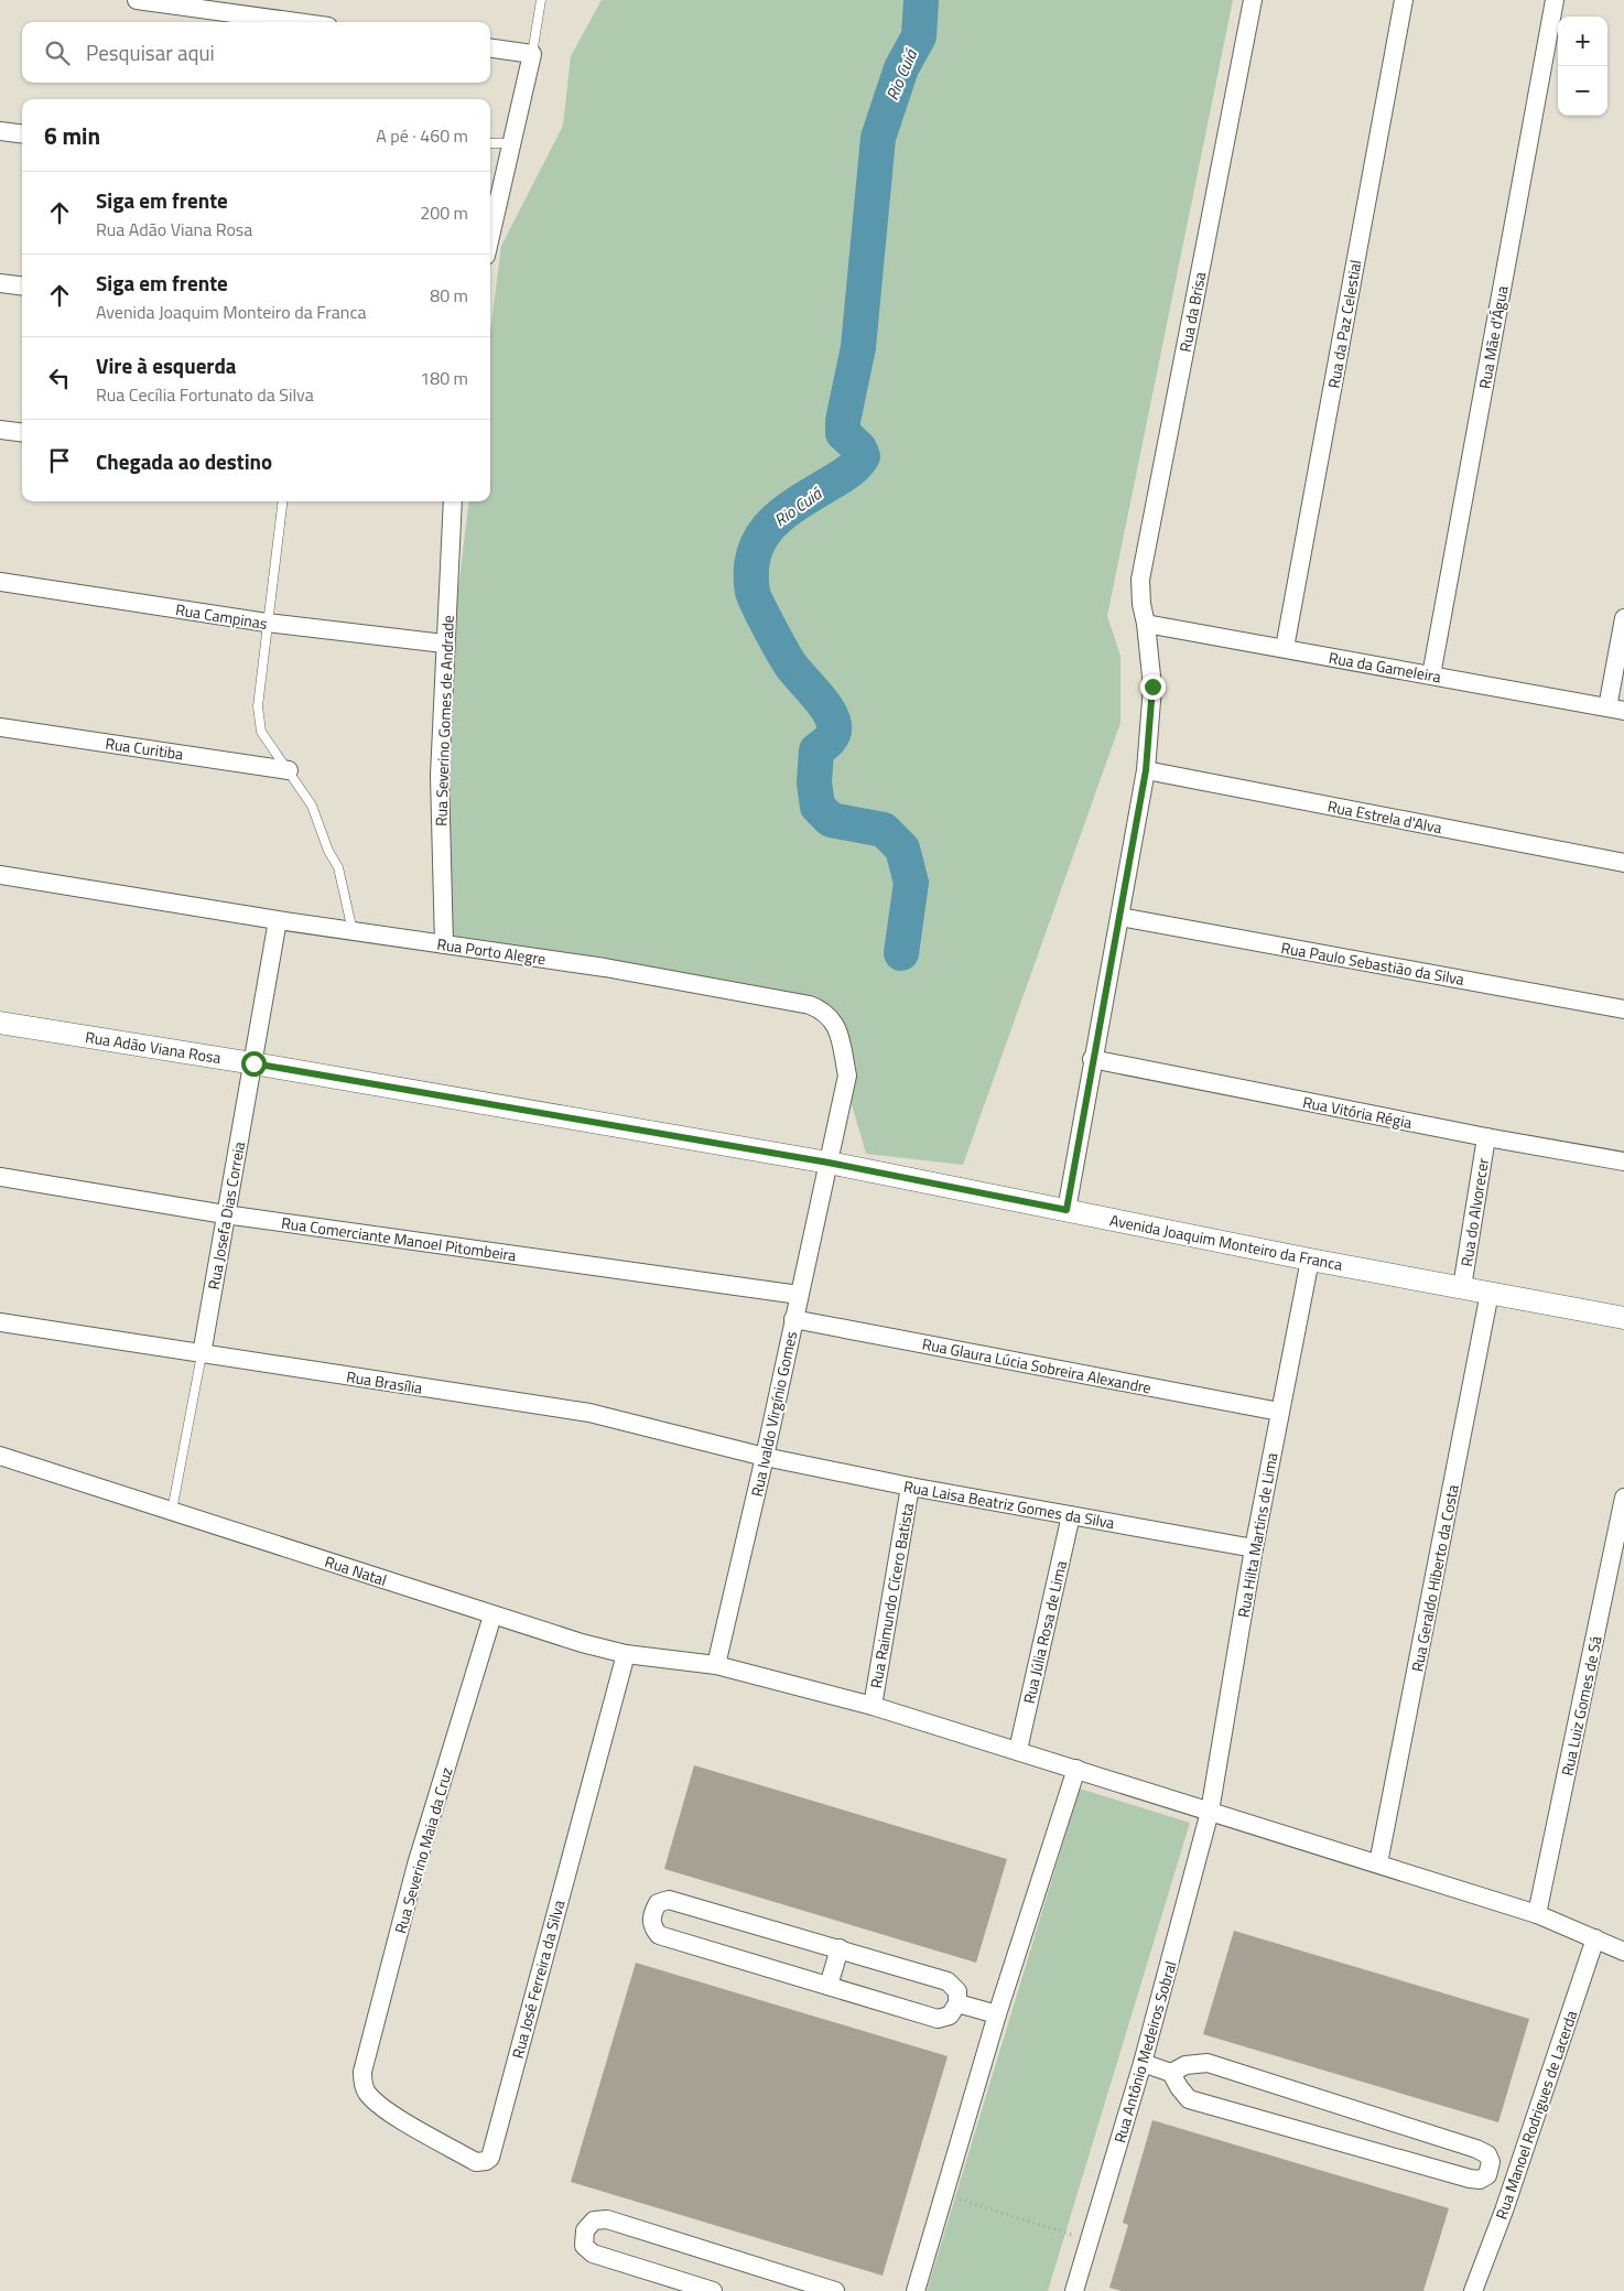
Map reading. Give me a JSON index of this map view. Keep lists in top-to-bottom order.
{
  "streets": {
    "street": [
      "Rua da Brisa",
      "Rua da Paz Celestial",
      "Rua Mãe d'Água",
      "Rua Campinas",
      "Rua da Gameleira",
      "Rua Severino Gomes de Andrade",
      "Rua Curitiba",
      "Rua Estrela d'Alva",
      "Rua Porto Alegre",
      "Rua Paulo Sebastião da Silva",
      "Rua Adão Viana Rosa",
      "Rua Vitória Régia",
      "Rua do Alvorecer",
      "Rua Josefa Dias Correia",
      "Rua Comerciante Manoel Pitombeira",
      "Avenida Joaquim Monteiro da Franca",
      "Rua Glaura Lúcia Sobreira Alexandre",
      "Rua Brasília",
      "Rua Ivaldo Virgínio Gomes",
      "Rua Laisa Beatriz Gomes da Silva",
      "Rua Hilta Martins de Lima",
      "Rua Natal",
      "Rua Geraldo Hiberto da Costa",
      "Rua Raimundo Cícero Batista",
      "Rua Júlia Rosa de Lima",
      "Rua Luiz Gomes de Sá",
      "Rua Severino Maia da Cruz",
      "Rua José Ferreira da Silva",
      "Rua Antônio Medeiros Sobral",
      "Rua Manoel Rodrigues de Lacerda"
    ]
  },
  "crossings": [
    ["Rua da Brisa", "Rua da Gameleira"],
    ["Rua da Brisa", "Rua Estrela d'Alva"],
    ["Rua da Brisa", "Rua Paulo Sebastião da Silva"],
    ["Rua da Brisa", "Rua Vitória Régia"],
    ["Rua da Brisa", "Avenida Joaquim Monteiro da Franca"],
    ["Rua da Paz Celestial", "Rua da Gameleira"],
    ["Rua Mãe d'Água", "Rua da Gameleira"],
    ["Rua Campinas", "Rua Severino Gomes de Andrade"],
    ["Rua Severino Gomes de Andrade", "Rua Porto Alegre"],
    ["Rua Porto Alegre", "Rua Adão Viana Rosa"],
    ["Rua Porto Alegre", "Rua Josefa Dias Correia"],
    ["Rua Porto Alegre", "Avenida Joaquim Monteiro da Franca"],
    ["Rua Porto Alegre", "Rua Ivaldo Virgínio Gomes"],
    ["Rua Adão Viana Rosa", "Rua Josefa Dias Correia"],
    ["Rua Adão Viana Rosa", "Avenida Joaquim Monteiro da Franca"],
    ["Rua Adão Viana Rosa", "Rua Ivaldo Virgínio Gomes"],
    ["Rua Vitória Régia", "Rua do Alvorecer"],
    ["Rua do Alvorecer", "Avenida Joaquim Monteiro da Franca"],
    ["Rua Josefa Dias Correia", "Rua Comerciante Manoel Pitombeira"],
    ["Rua Josefa Dias Correia", "Rua Brasília"],
    ["Rua Josefa Dias Correia", "Rua Natal"],
    ["Rua Comerciante Manoel Pitombeira", "Rua Ivaldo Virgínio Gomes"],
    ["Avenida Joaquim Monteiro da Franca", "Rua Ivaldo Virgínio Gomes"],
    ["Avenida Joaquim Monteiro da Franca", "Rua Hilta Martins de Lima"],
    ["Avenida Joaquim Monteiro da Franca", "Rua Geraldo Hiberto da Costa"],
    ["Rua Glaura Lúcia Sobreira Alexandre", "Rua Ivaldo Virgínio Gomes"],
    ["Rua Glaura Lúcia Sobreira Alexandre", "Rua Hilta Martins de Lima"],
    ["Rua Brasília", "Rua Ivaldo Virgínio Gomes"],
    ["Rua Brasília", "Rua Laisa Beatriz Gomes da Silva"],
    ["Rua Ivaldo Virgínio Gomes", "Rua Laisa Beatriz Gomes da Silva"],
    ["Rua Ivaldo Virgínio Gomes", "Rua Natal"],
    ["Rua Laisa Beatriz Gomes da Silva", "Rua Hilta Martins de Lima"],
    ["Rua Laisa Beatriz Gomes da Silva", "Rua Raimundo Cícero Batista"],
    ["Rua Laisa Beatriz Gomes da Silva", "Rua Júlia Rosa de Lima"],
    ["Rua Hilta Martins de Lima", "Rua Natal"],
    ["Rua Hilta Martins de Lima", "Rua Antônio Medeiros Sobral"],
    ["Rua Natal", "Rua Geraldo Hiberto da Costa"],
    ["Rua Natal", "Rua Raimundo Cícero Batista"],
    ["Rua Natal", "Rua Júlia Rosa de Lima"],
    ["Rua Natal", "Rua Luiz Gomes de Sá"],
    ["Rua Natal", "Rua Severino Maia da Cruz"],
    ["Rua Natal", "Rua José Ferreira da Silva"],
    ["Rua Natal", "Rua Antônio Medeiros Sobral"],
    ["Rua Natal", "Rua Manoel Rodrigues de Lacerda"],
    ["Rua Severino Maia da Cruz", "Rua José Ferreira da Silva"]
  ],
  "water": ["Rio Cuiá"],
  "page": {
    "map_buttons": ["+", "−"],
    "search": "Pesquisar aqui",
    "heading": ["6 min", "A pé · 460 m"],
    "list": [
      ["Siga em frente", "Rua Adão Viana Rosa", "200 m"],
      ["Siga em frente", "Avenida Joaquim Monteiro da Franca", "80 m"],
      ["Vire à esquerda", "Rua Cecília Fortunato da Silva", "180 m"],
      "Chegada ao destino"
    ]
  }
}
